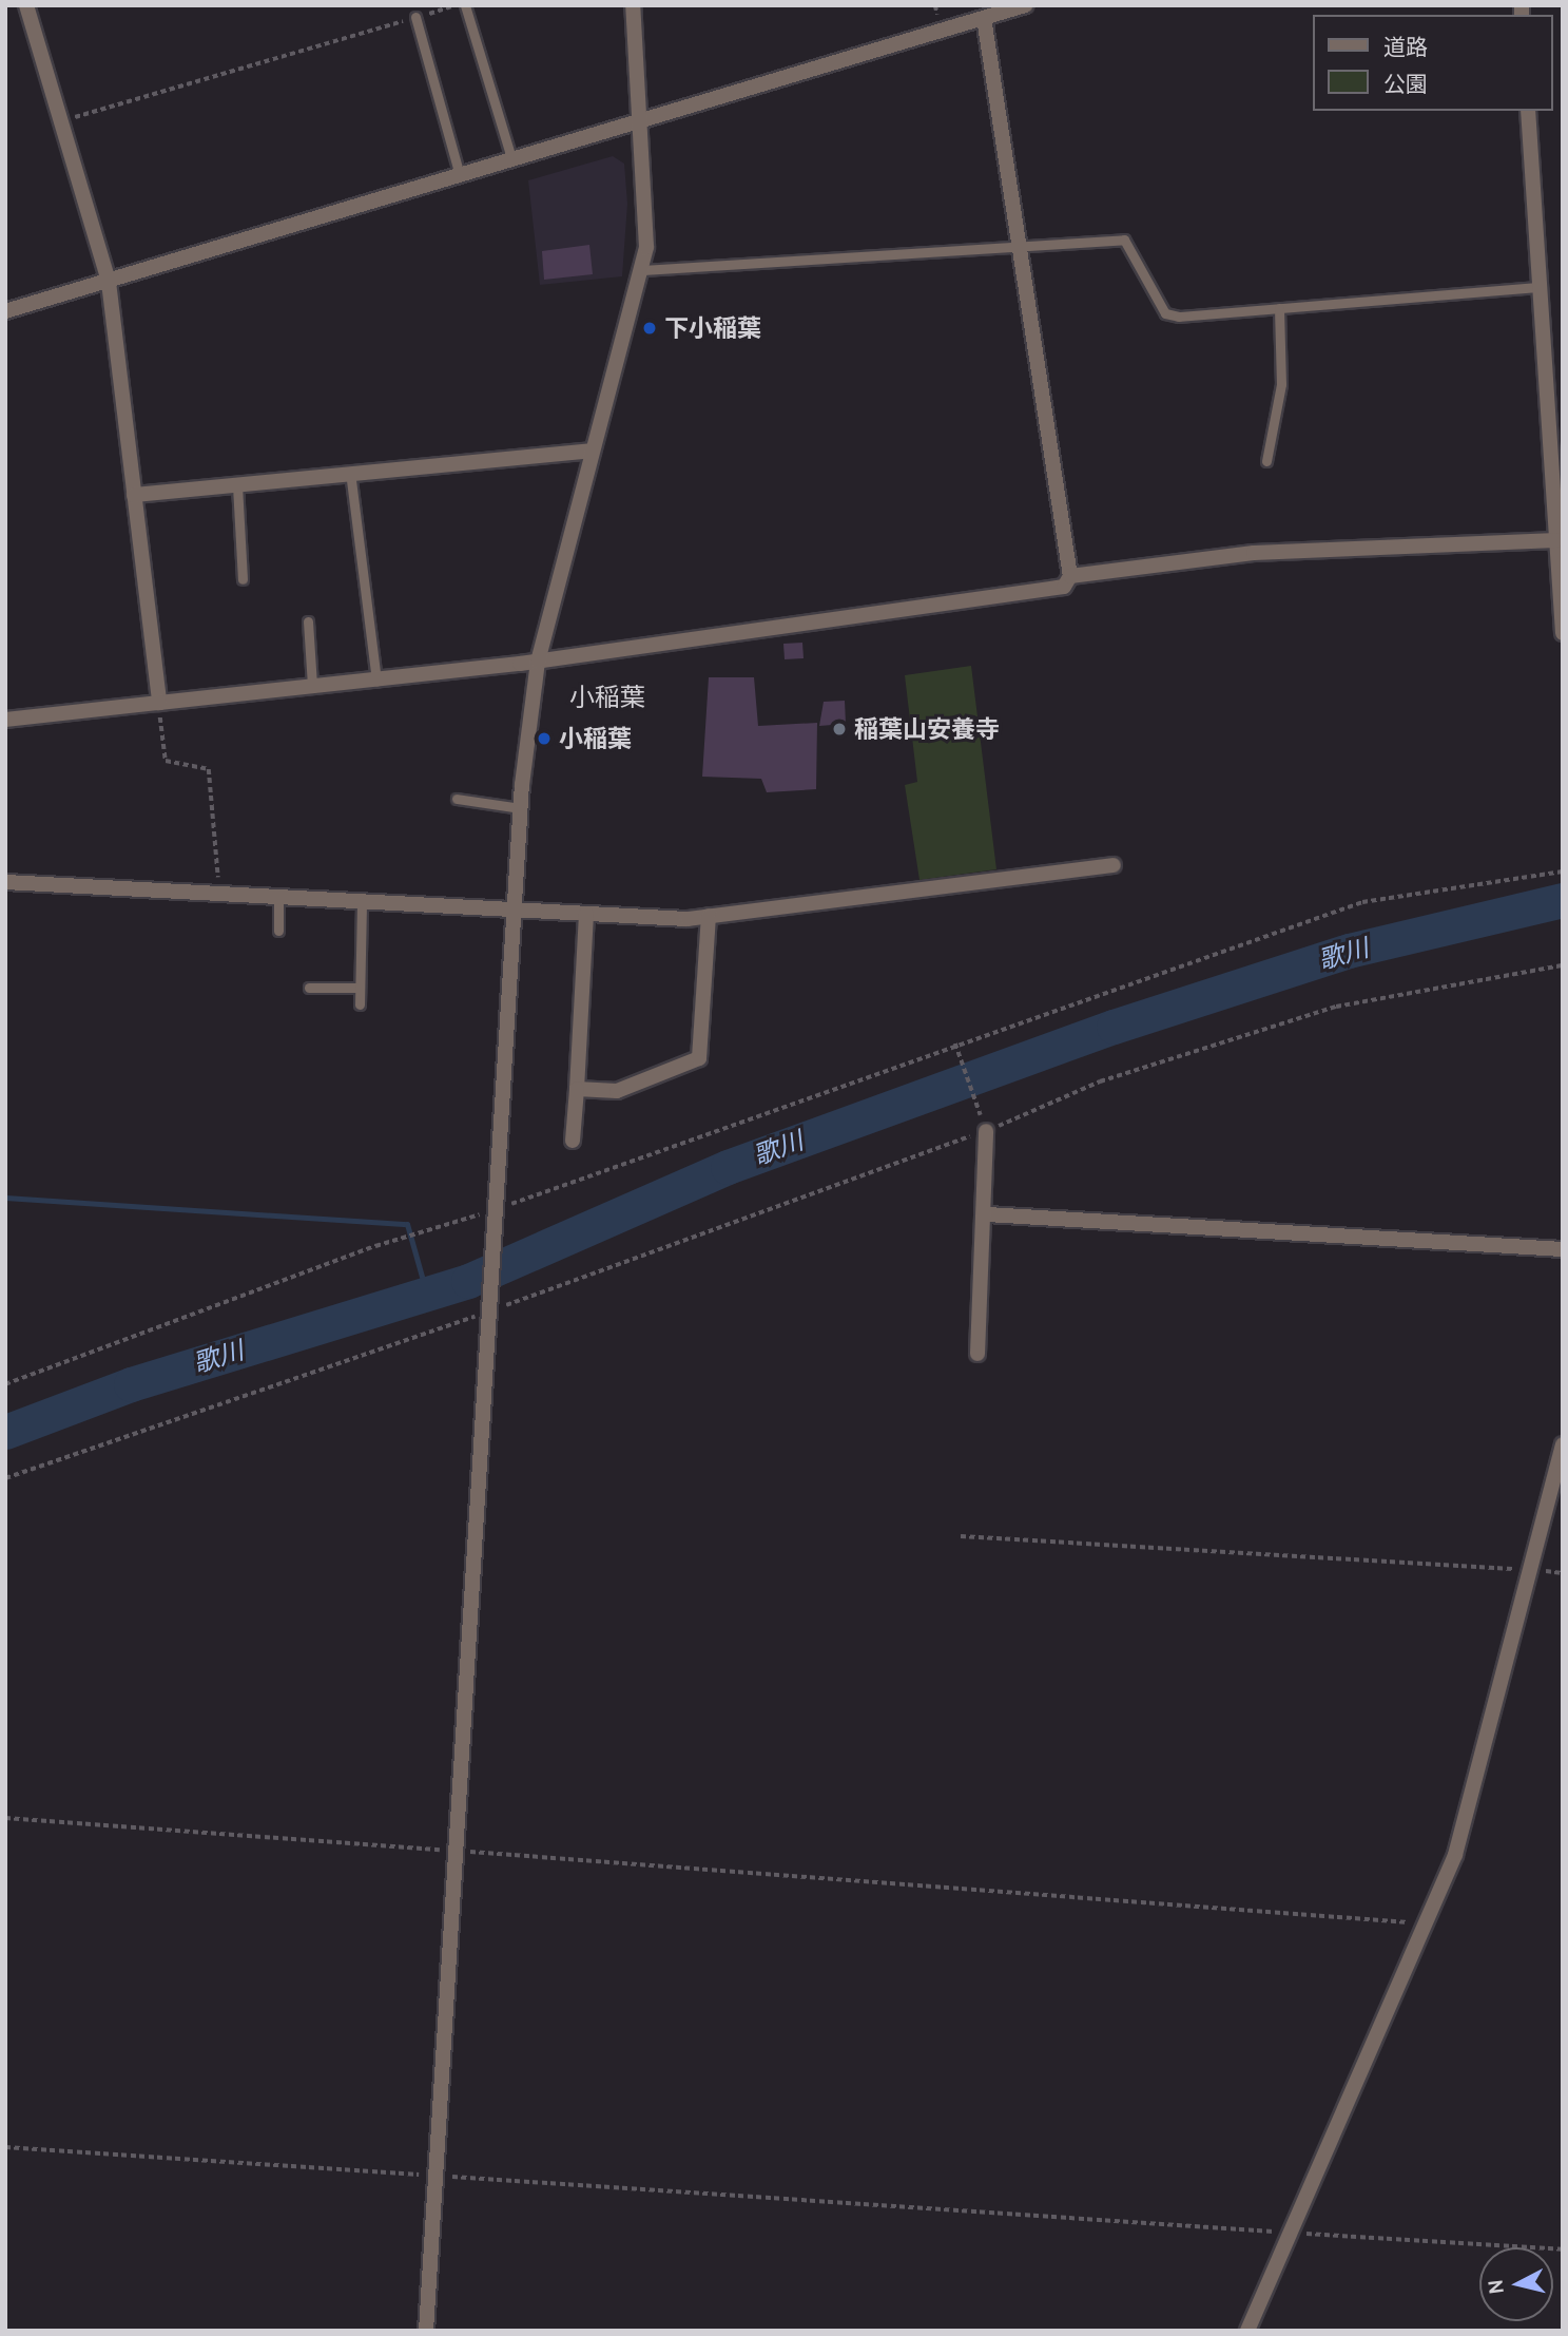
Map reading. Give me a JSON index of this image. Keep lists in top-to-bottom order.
{
  "districts": ["小稲葉"],
  "water": ["歌川"],
  "places": ["下小稲葉", "稲葉山安養寺", "小稲葉"],
  "legend": ["道路", "公園"],
  "north": "left"
}
